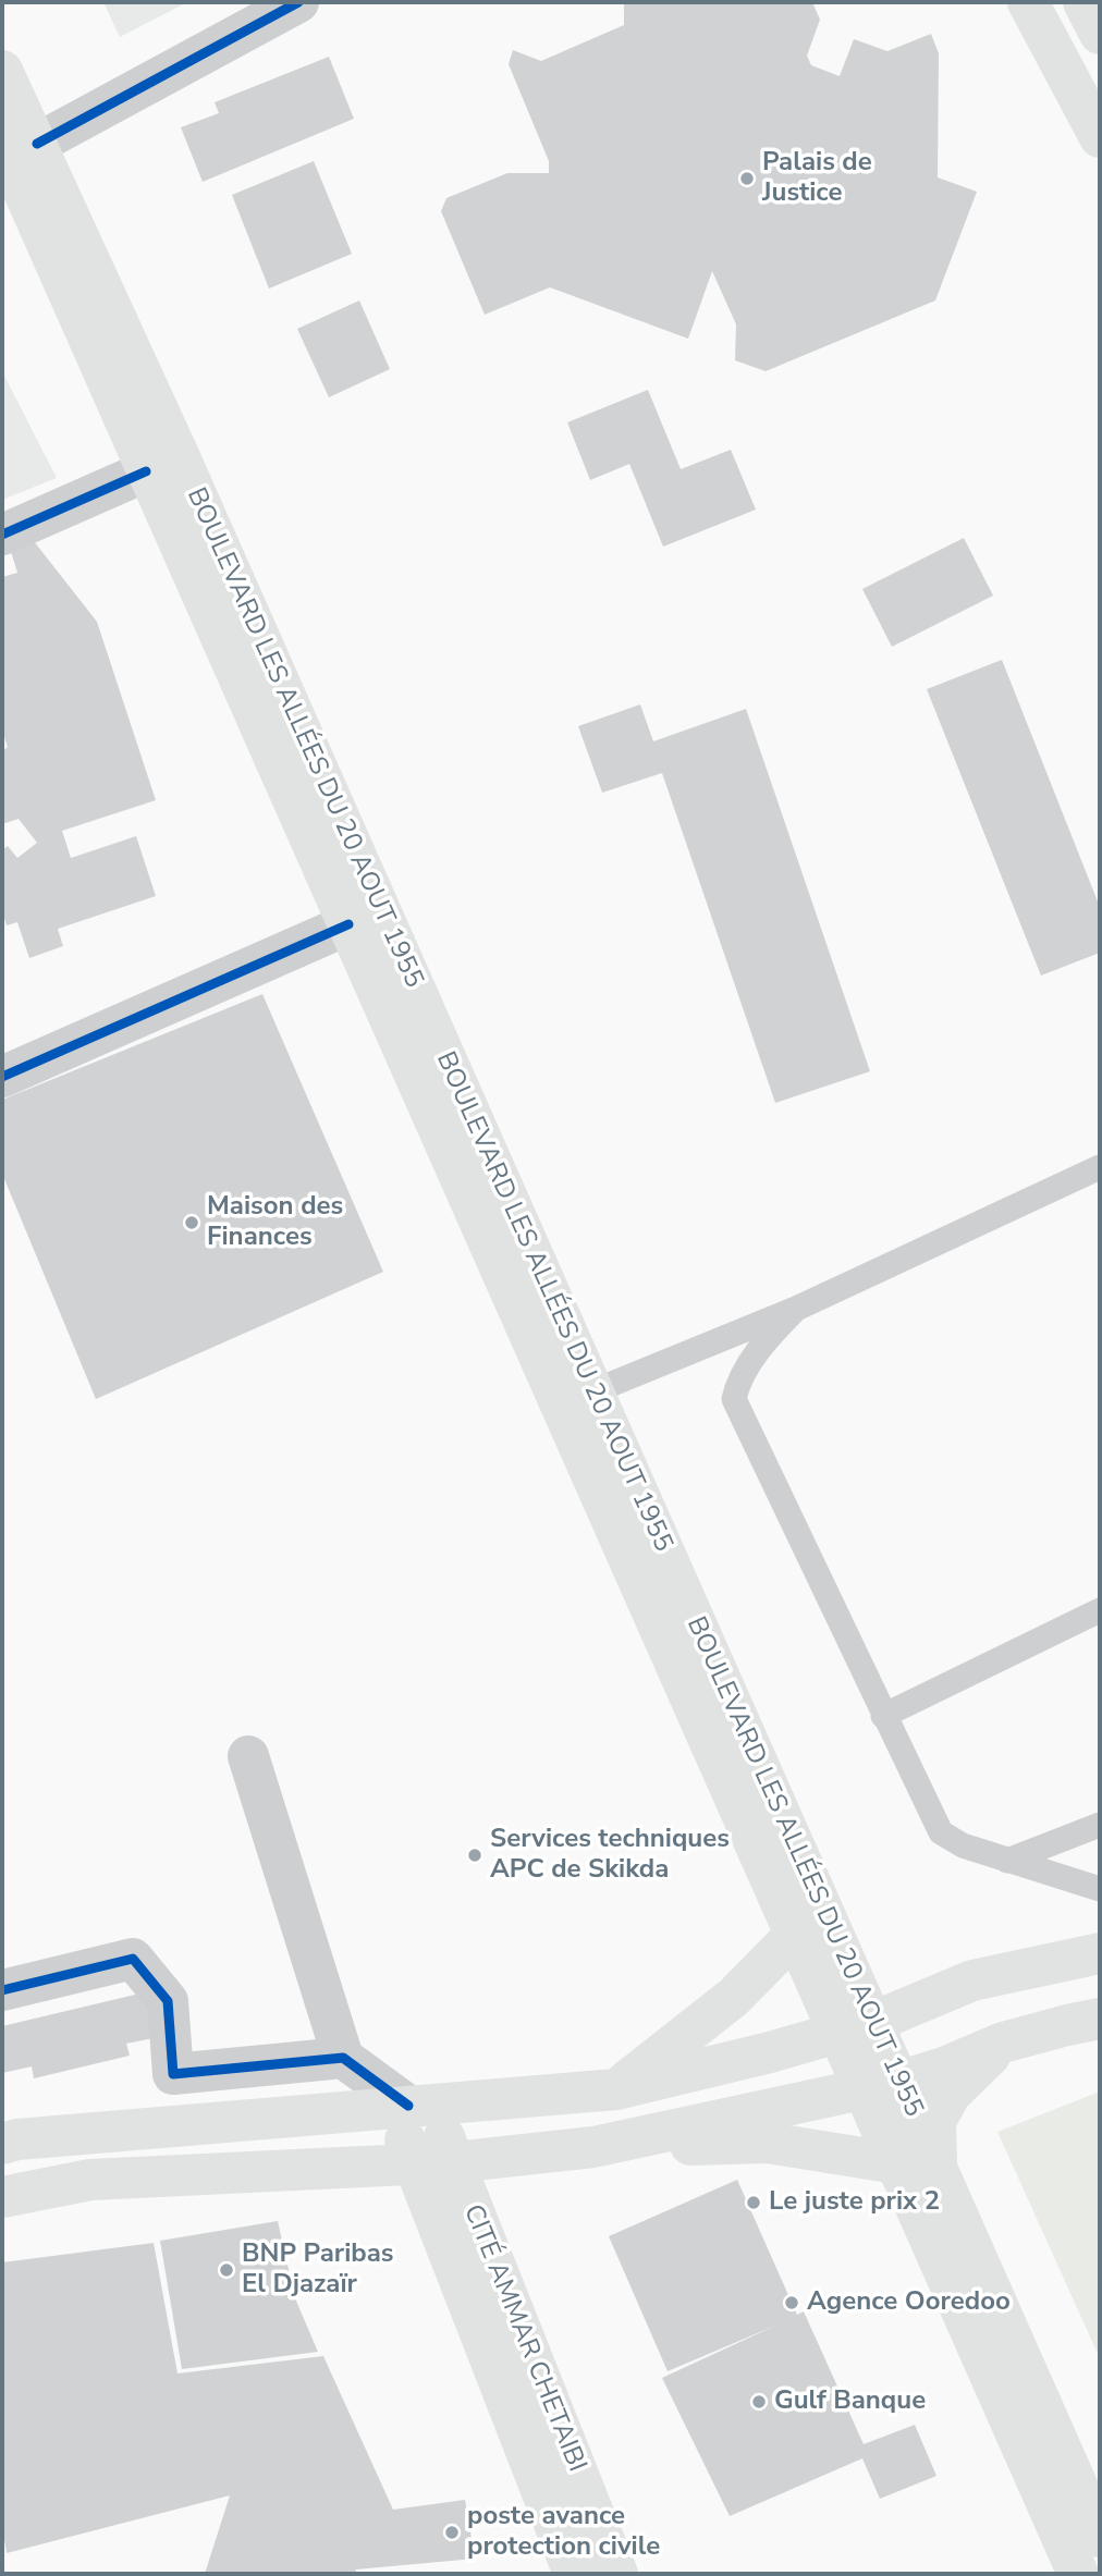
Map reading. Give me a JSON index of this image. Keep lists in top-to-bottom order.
{
  "streets": {
    "main road": ["BOULEVARD LES ALLÉES DU 20 AOUT 1955", "CITÉ AMMAR CHETAIBI"]
  },
  "places": [
    "Palais de Justice",
    "Maison des Finances",
    "Services techniques APC de Skikda",
    "Le juste prix 2",
    "BNP Paribas El Djazaïr",
    "Agence Ooredoo",
    "Gulf Banque",
    "poste avance protection civile"
  ]
}
